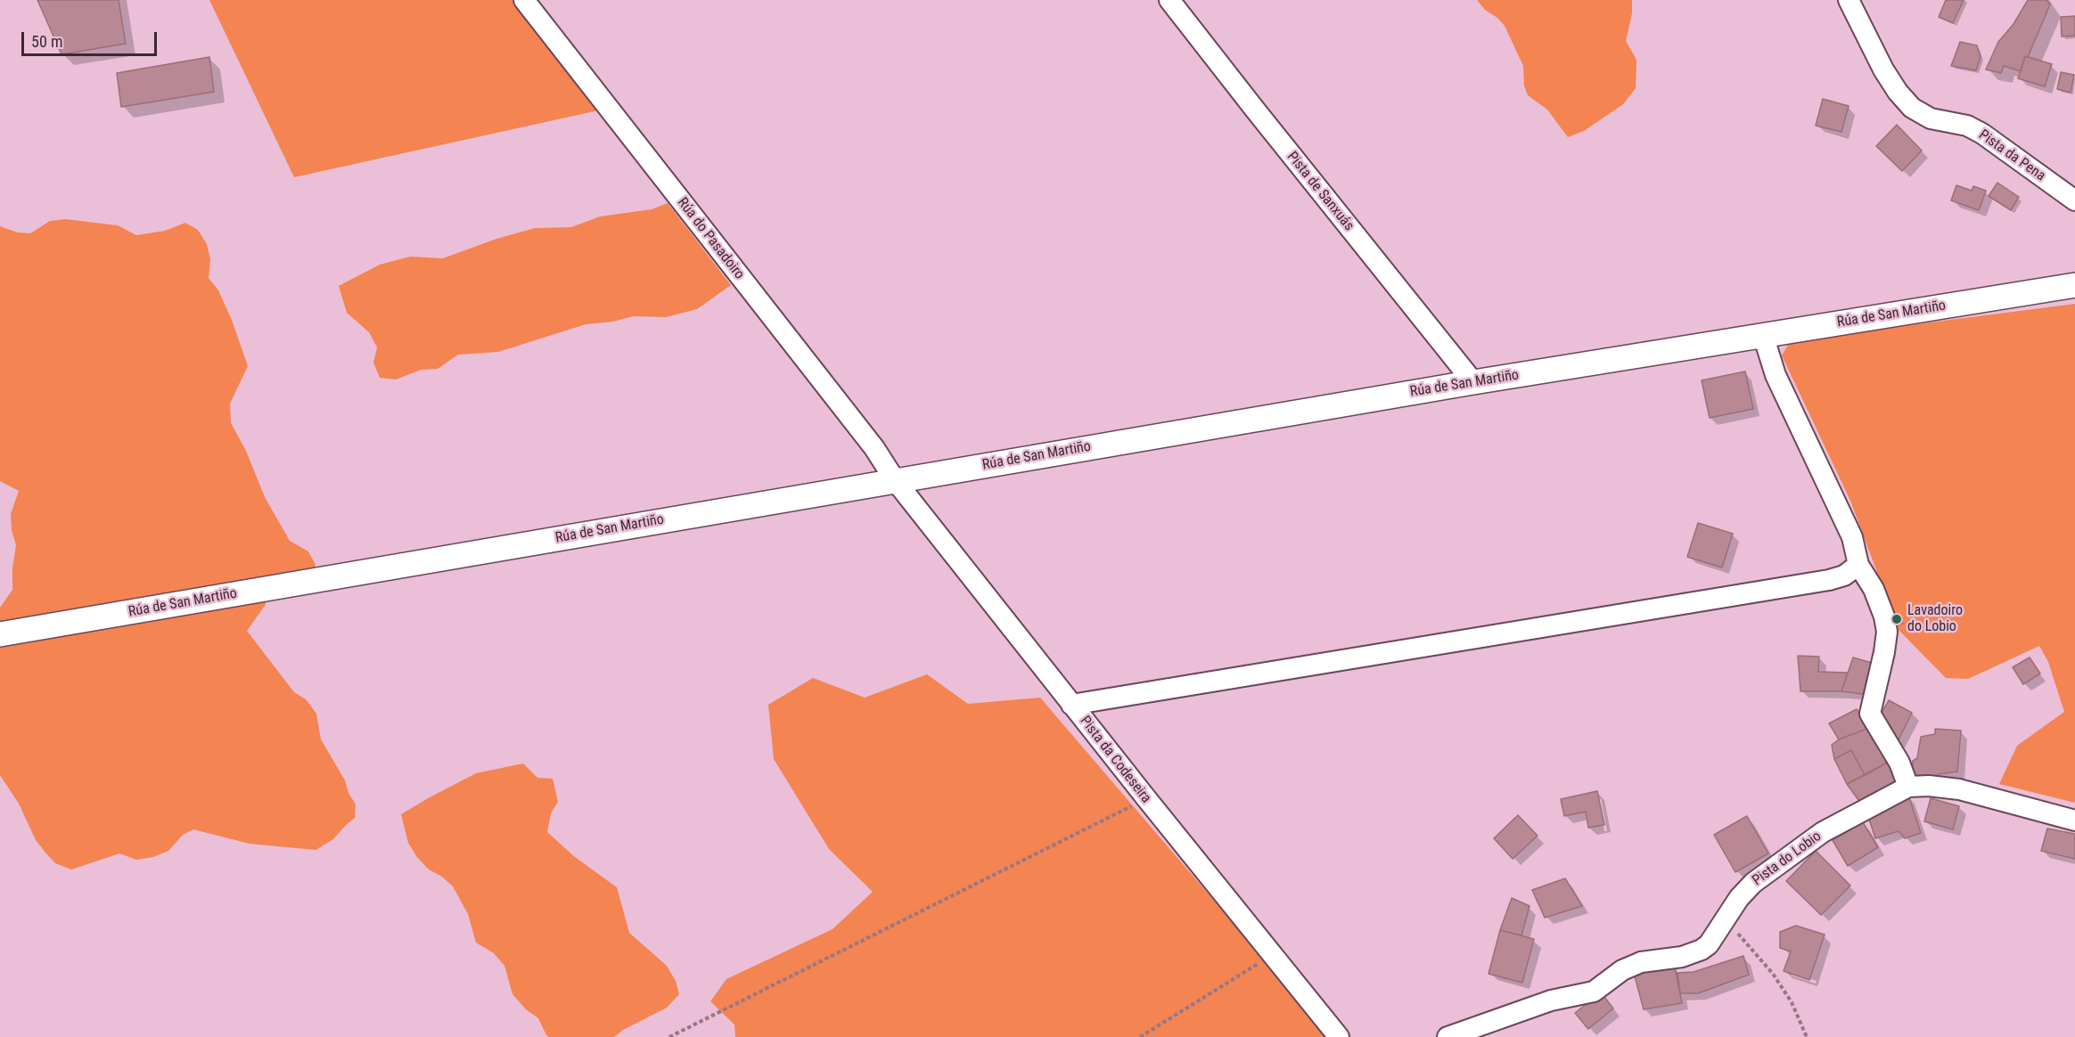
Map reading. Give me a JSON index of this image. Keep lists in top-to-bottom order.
{
  "streets": {
    "street": [
      "Pista da Pena",
      "Pista de Sanxuás",
      "Rúa do Pasadoiro",
      "Rúa de San Martiño",
      "Pista da Codeseira",
      "Pista do Lobio"
    ]
  },
  "crossings": [
    ["Pista de Sanxuás", "Rúa de San Martiño"],
    ["Rúa do Pasadoiro", "Rúa de San Martiño"],
    ["Rúa do Pasadoiro", "Pista da Codeseira"],
    ["Rúa de San Martiño", "Pista da Codeseira"]
  ],
  "places": ["Lavadoiro do Lobio"],
  "scale_bar": "50 m"
}
